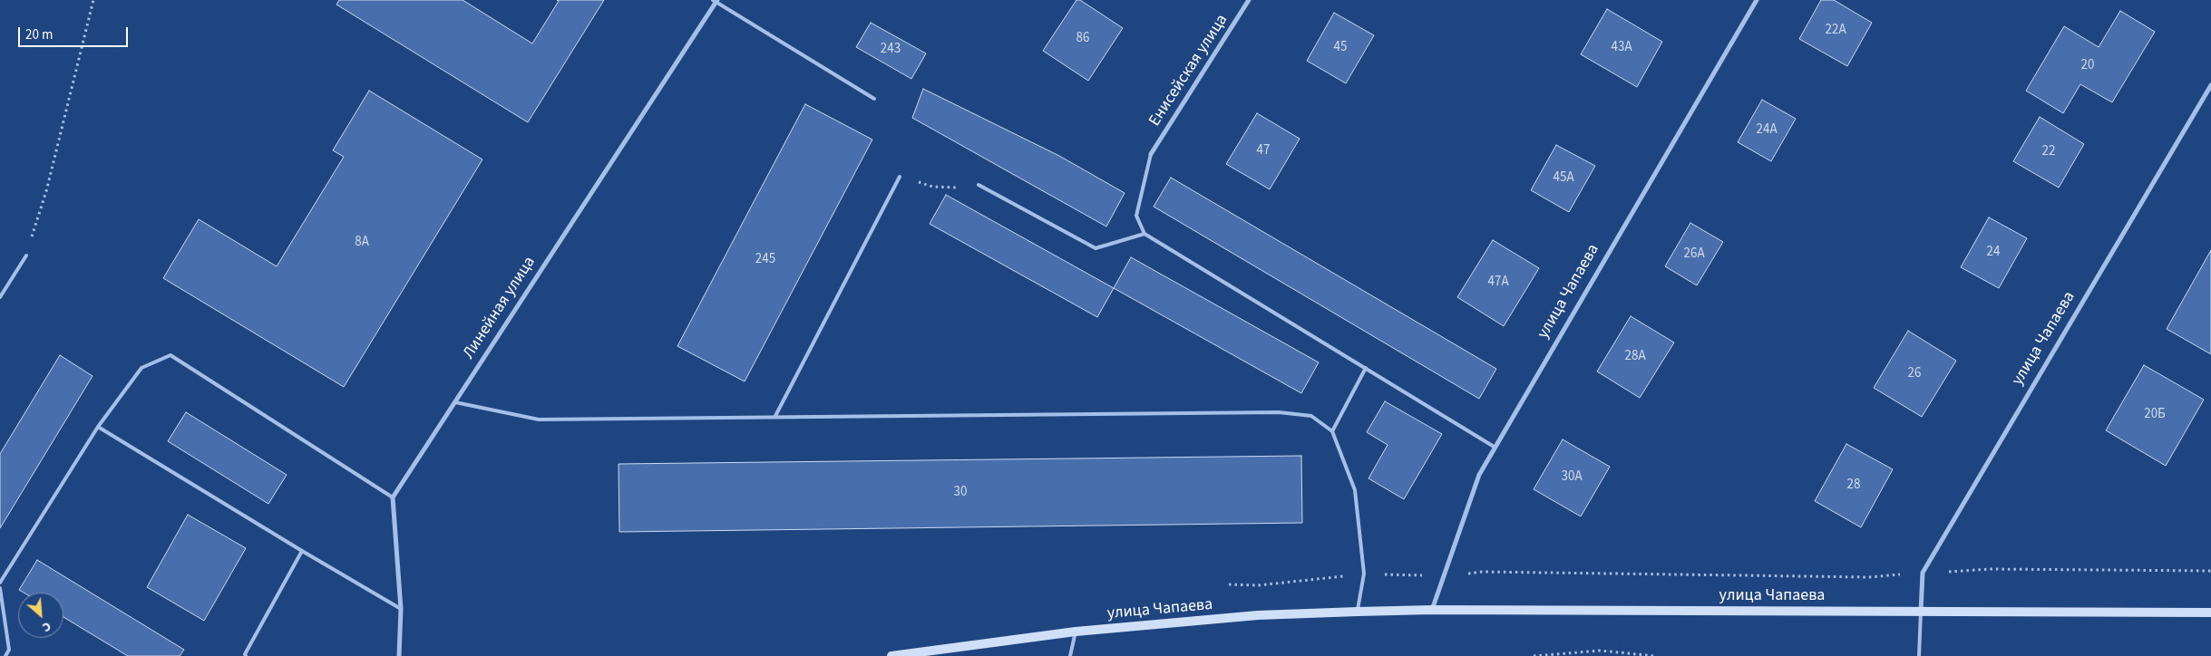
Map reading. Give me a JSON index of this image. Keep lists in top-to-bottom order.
{
  "streets": {
    "main road": ["улица Чапаева"],
    "street": ["Енисейская улица", "Линейная улица"]
  },
  "house_numbers": [
    "22А",
    "86",
    "45",
    "43А",
    "243",
    "20",
    "24А",
    "47",
    "22",
    "45А",
    "8А",
    "24",
    "26А",
    "245",
    "47А",
    "28А",
    "26",
    "20Б",
    "30А",
    "28",
    "30"
  ],
  "scale_bar": "20 m",
  "north": "bottom right"
}
